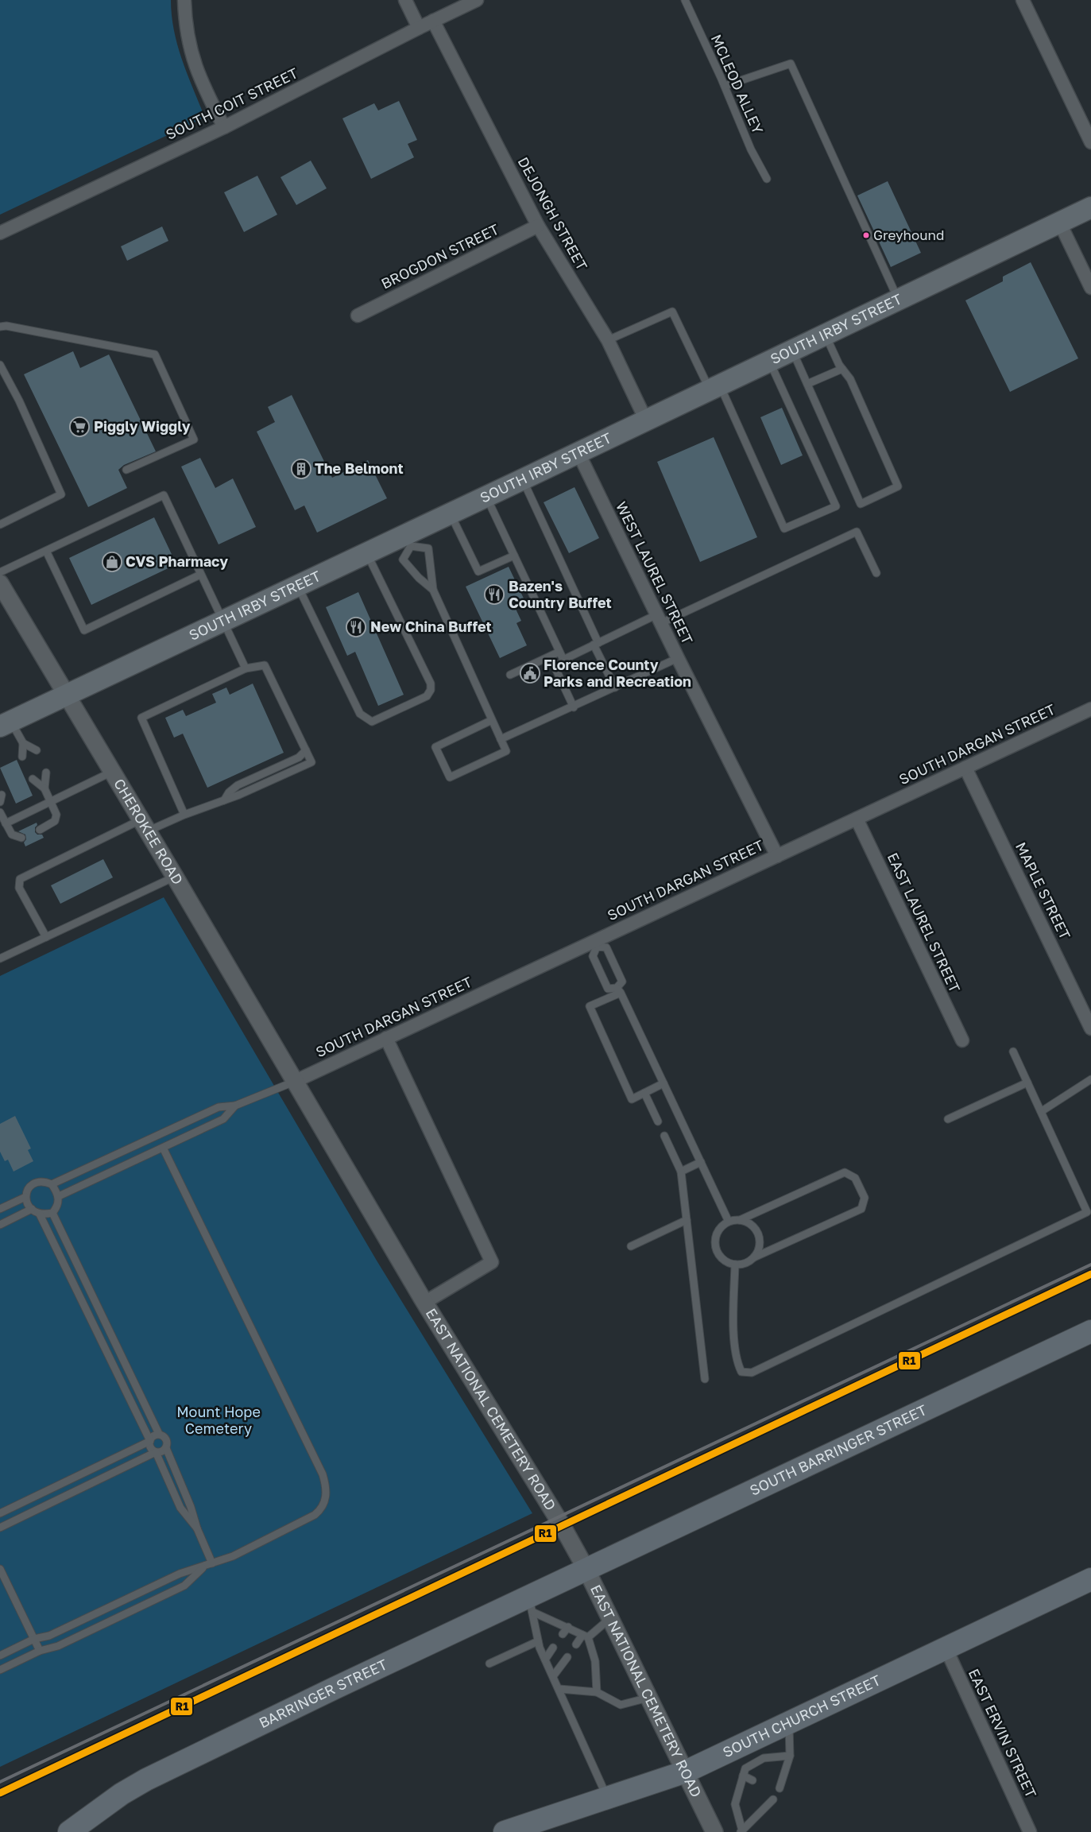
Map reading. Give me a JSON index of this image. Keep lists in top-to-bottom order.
{
  "streets": {
    "highway": ["SOUTH BARRINGER STREET", "BARRINGER STREET", "SOUTH CHURCH STREET"],
    "main road": ["SOUTH IRBY STREET"],
    "street": [
      "SOUTH COIT STREET",
      "DEJONGH STREET",
      "BROGDON STREET",
      "WEST LAUREL STREET",
      "SOUTH DARGAN STREET",
      "CHEROKEE ROAD",
      "MAPLE STREET",
      "EAST LAUREL STREET",
      "EAST NATIONAL CEMETERY ROAD",
      "EAST ERVIN STREET"
    ],
    "lane": ["MCLEOD ALLEY"]
  },
  "crossings": [
    ["SOUTH COIT STREET", "DEJONGH STREET"],
    ["DEJONGH STREET", "BROGDON STREET"],
    ["DEJONGH STREET", "SOUTH IRBY STREET"],
    ["SOUTH IRBY STREET", "WEST LAUREL STREET"],
    ["SOUTH IRBY STREET", "CHEROKEE ROAD"],
    ["WEST LAUREL STREET", "SOUTH DARGAN STREET"],
    ["SOUTH DARGAN STREET", "CHEROKEE ROAD"],
    ["SOUTH DARGAN STREET", "MAPLE STREET"],
    ["SOUTH DARGAN STREET", "EAST LAUREL STREET"],
    ["SOUTH DARGAN STREET", "EAST NATIONAL CEMETERY ROAD"],
    ["CHEROKEE ROAD", "EAST NATIONAL CEMETERY ROAD"],
    ["EAST NATIONAL CEMETERY ROAD", "SOUTH BARRINGER STREET"],
    ["EAST NATIONAL CEMETERY ROAD", "BARRINGER STREET"],
    ["EAST NATIONAL CEMETERY ROAD", "SOUTH CHURCH STREET"],
    ["SOUTH BARRINGER STREET", "BARRINGER STREET"],
    ["SOUTH CHURCH STREET", "EAST ERVIN STREET"]
  ],
  "parks": ["Mount Hope Cemetery"],
  "places": {
    "other": ["Greyhound"],
    "supermarket": ["Piggly Wiggly"],
    "building": ["The Belmont"],
    "shop": ["CVS Pharmacy"],
    "restaurant": ["Bazen's Country Buffet", "New China Buffet"],
    "public building": ["Florence County Parks and Recreation"]
  },
  "lines": ["transit line R1"]
}
